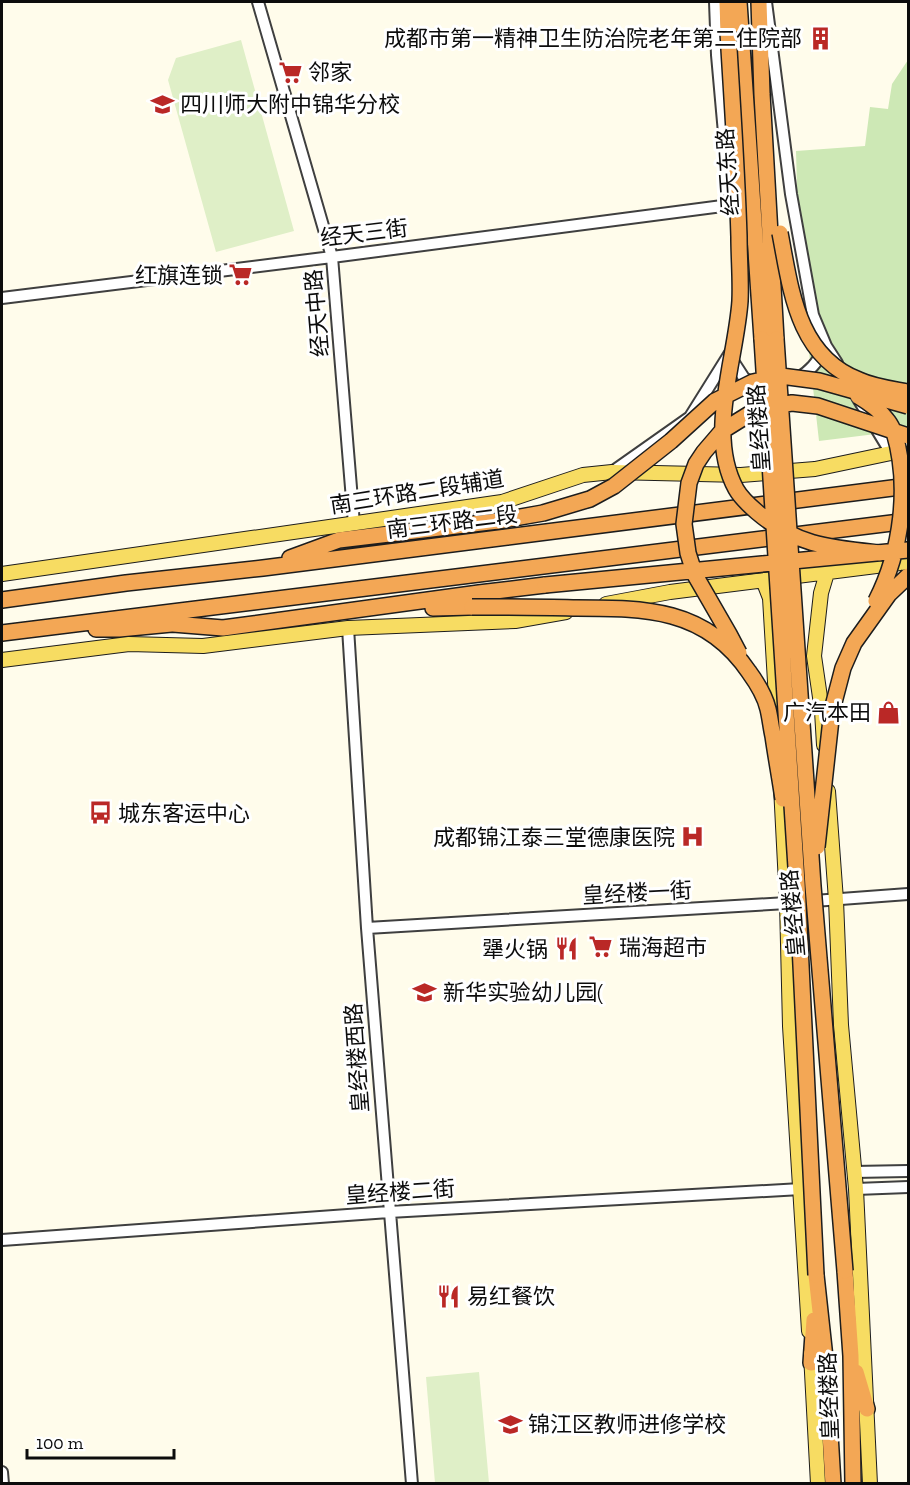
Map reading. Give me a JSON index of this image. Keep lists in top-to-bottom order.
{
  "streets": {
    "highway": ["经天东路", "皇经楼路", "南三环路二段"],
    "main road": ["南三环路二段辅道"],
    "street": [
      "经天三街",
      "经天中路",
      "皇经楼一街",
      "皇经楼西路",
      "皇经楼二街"
    ]
  },
  "crossings": [
    ["经天东路", "皇经楼路"],
    ["经天三街", "经天中路"],
    ["经天中路", "南三环路二段辅道"],
    ["皇经楼一街", "皇经楼西路"],
    ["皇经楼西路", "皇经楼二街"]
  ],
  "places": {
    "building": ["成都市第一精神卫生防治院老年第二住院部"],
    "supermarket": ["邻家", "红旗连锁", "瑞海超市"],
    "school or university": ["四川师大附中锦华分校", "新华实验幼儿园(", "锦江区教师进修学校"],
    "shop": ["广汽本田"],
    "bus stop": ["城东客运中心"],
    "hospital": ["成都锦江泰三堂德康医院"],
    "restaurant": ["犟火锅", "易红餐饮"]
  },
  "scale_bar": "100 m"
}
